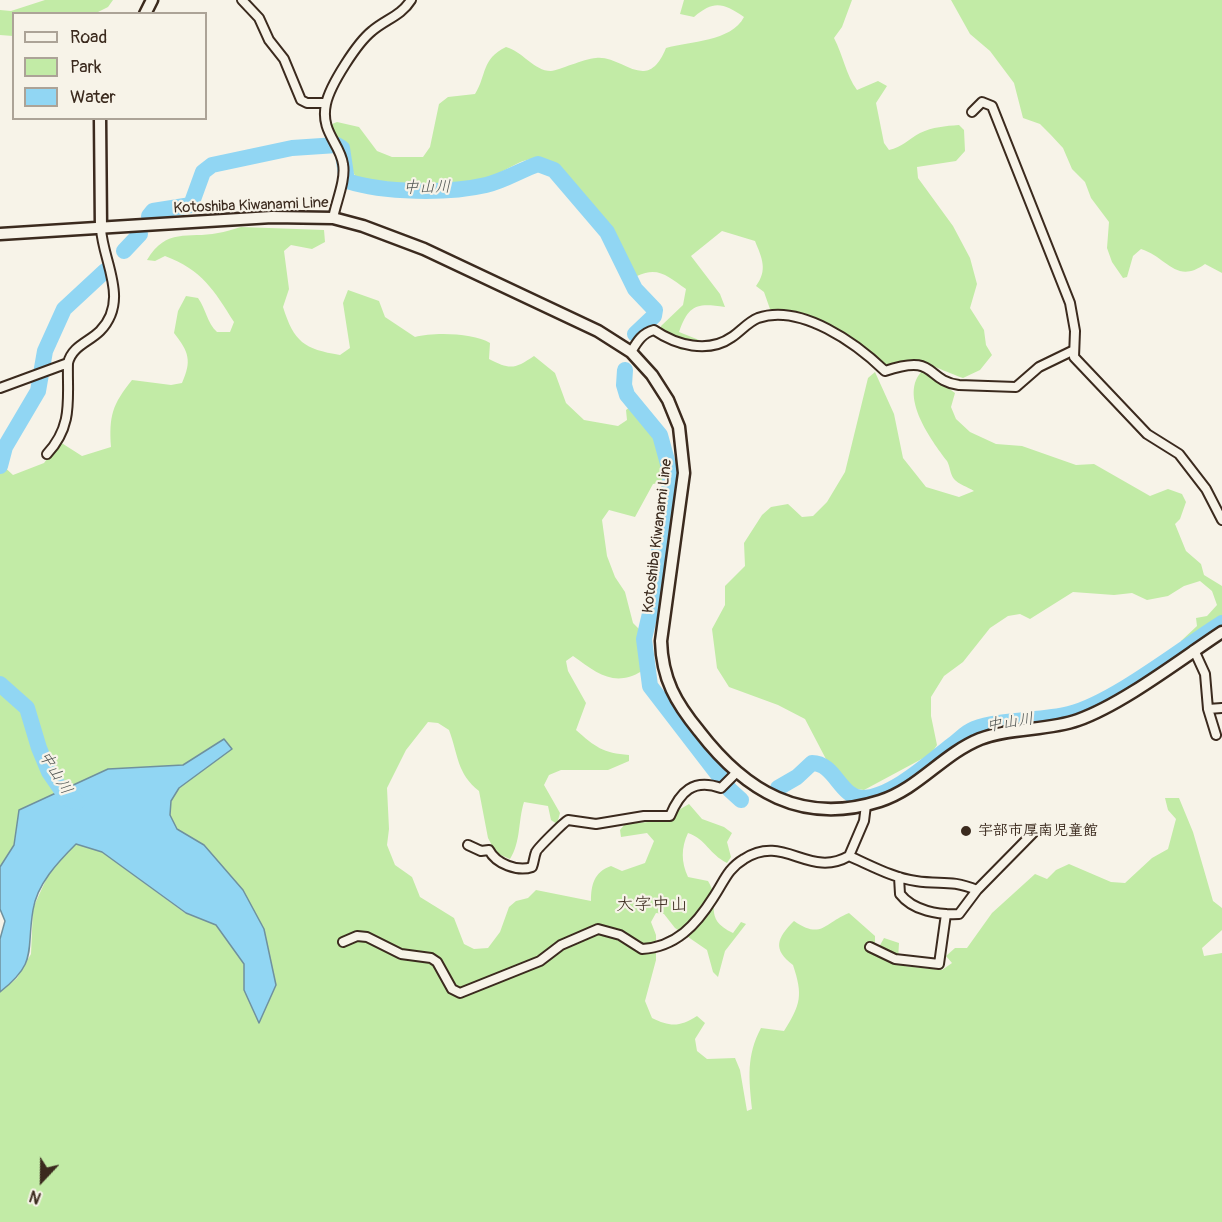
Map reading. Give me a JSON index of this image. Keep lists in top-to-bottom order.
{
  "streets": {
    "main road": ["Kotoshiba Kiwanami Line"]
  },
  "districts": ["大字中山"],
  "water": ["中山川"],
  "places": ["宇部市厚南児童館"],
  "legend": ["Road", "Park", "Water"],
  "north": "bottom"
}
